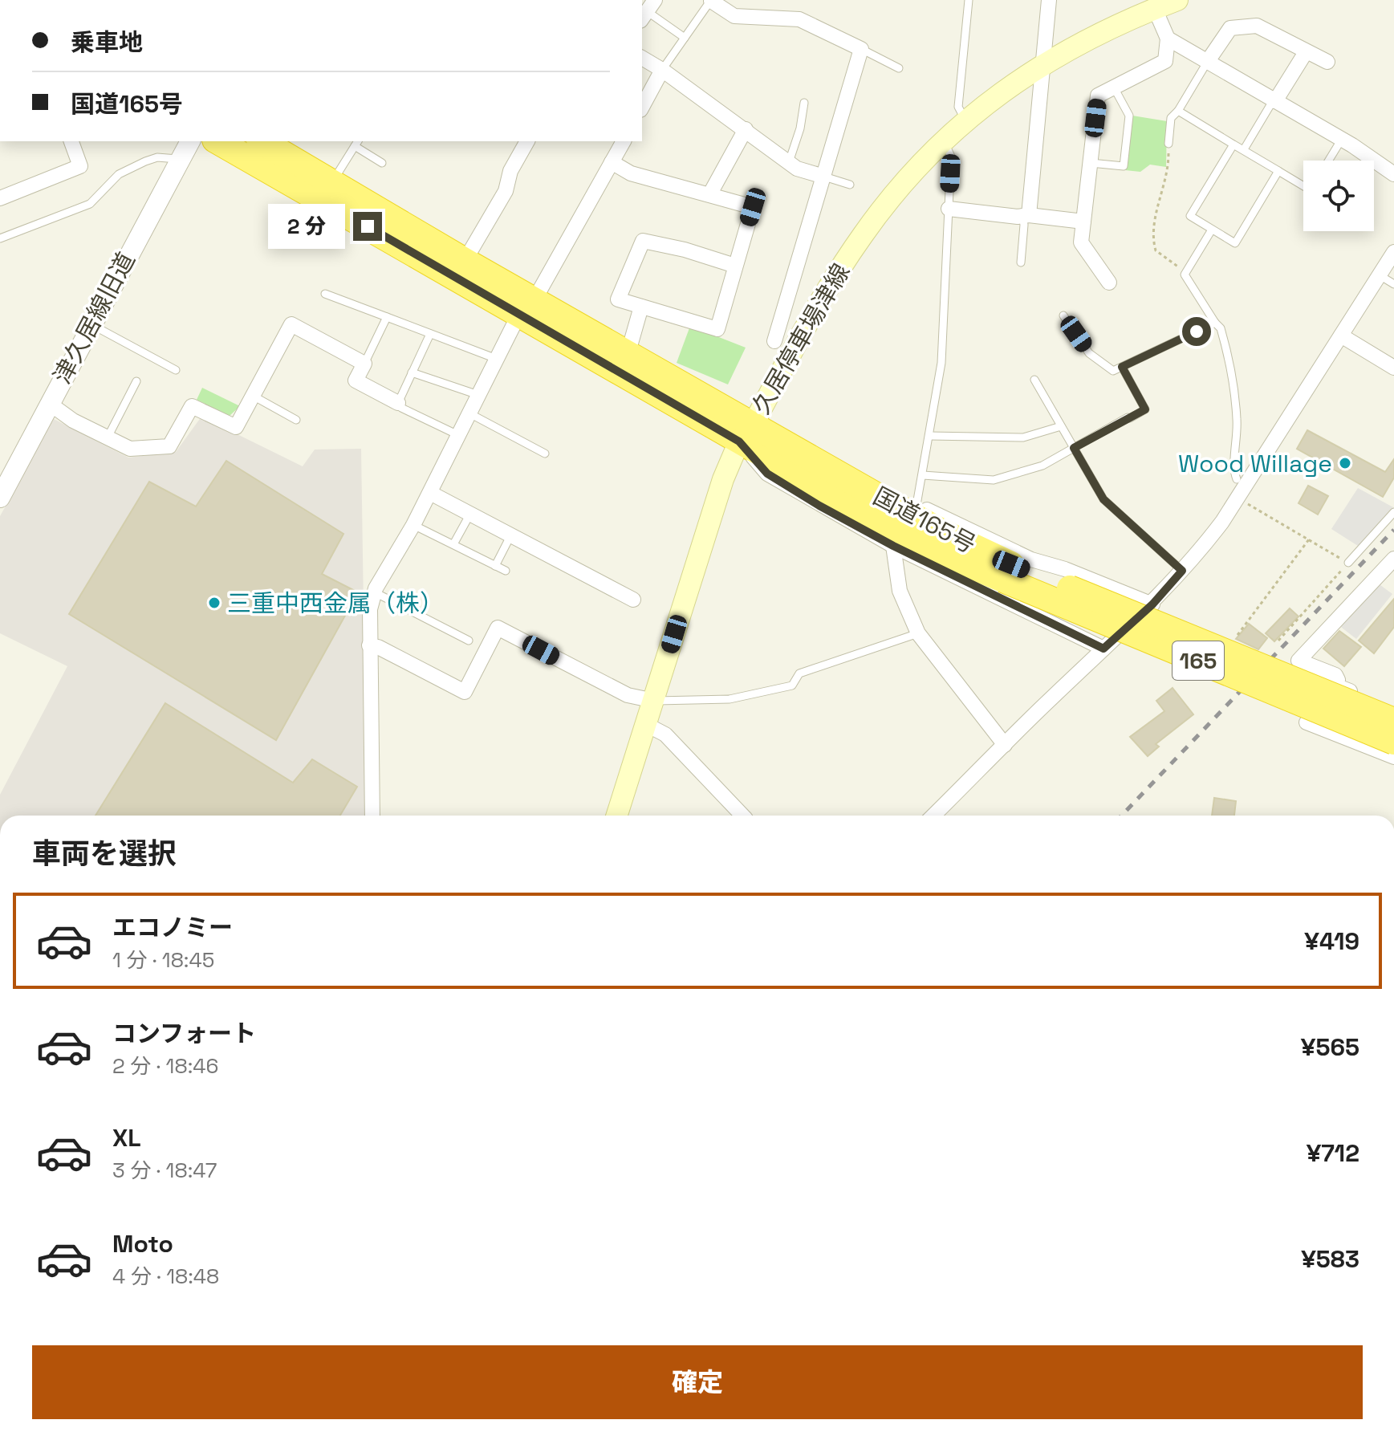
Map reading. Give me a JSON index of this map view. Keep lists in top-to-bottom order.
{
  "streets": {
    "highway": ["国道165号", "165"],
    "main road": ["久居停車場津線"],
    "street": ["津久居線旧道"]
  },
  "crossings": [
    ["久居停車場津線", "国道165号"]
  ],
  "places": ["Wood Willage", "三重中西金属（株）"],
  "page": {
    "banner": ["乗車地", "国道165号"],
    "bubble": "2 分",
    "heading": "車両を選択",
    "list": [
      {
        "name": "エコノミー",
        "note": "1 分 · 18:45",
        "value": "¥419"
      },
      {
        "name": "コンフォート",
        "note": "2 分 · 18:46",
        "value": "¥565"
      },
      {
        "name": "XL",
        "note": "3 分 · 18:47",
        "value": "¥712"
      },
      {
        "name": "Moto",
        "note": "4 分 · 18:48",
        "value": "¥583"
      }
    ],
    "buttons": "確定"
  }
}
